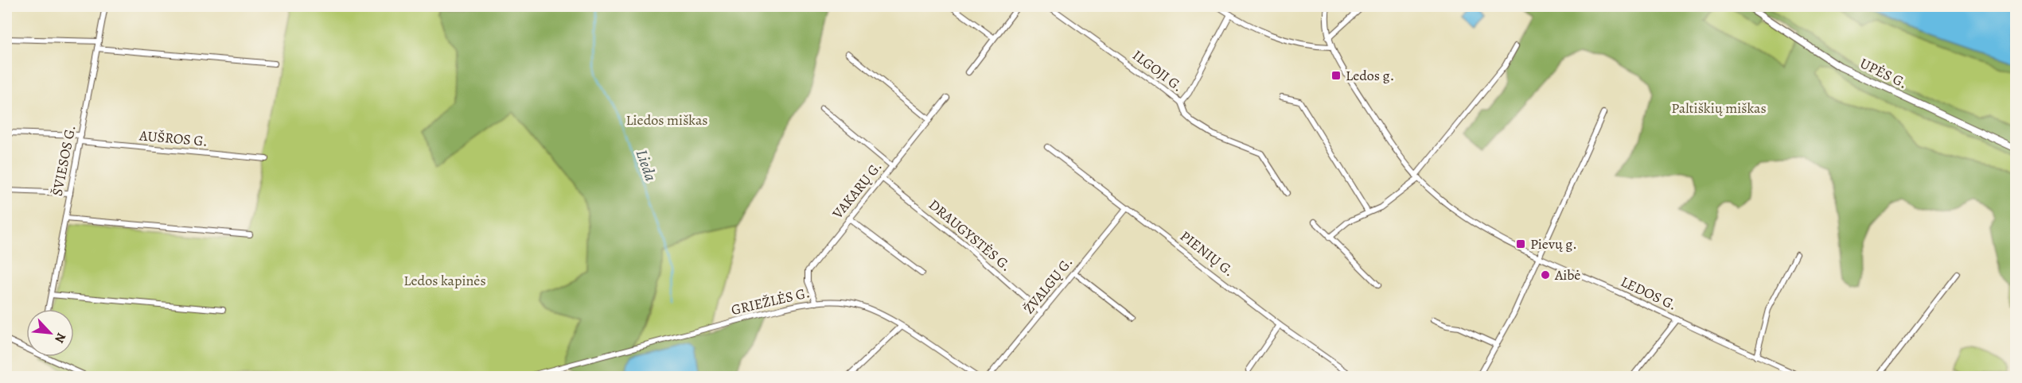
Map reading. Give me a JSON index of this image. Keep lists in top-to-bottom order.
{
  "streets": {
    "main road": ["UPĖS G."],
    "street": [
      "ILGOJI G.",
      "AUŠROS G.",
      "ŠVIESOS G.",
      "VAKARŲ G.",
      "DRAUGYSTĖS G.",
      "PIENIŲ G.",
      "ŽVALGŲ G.",
      "LEDOS G.",
      "GRIEŽLĖS G."
    ]
  },
  "crossings": [
    ["AUŠROS G.", "ŠVIESOS G."],
    ["VAKARŲ G.", "DRAUGYSTĖS G."],
    ["VAKARŲ G.", "GRIEŽLĖS G."],
    ["DRAUGYSTĖS G.", "ŽVALGŲ G."],
    ["PIENIŲ G.", "ŽVALGŲ G."]
  ],
  "water": ["Lieda"],
  "parks": ["Paltiškių miškas", "Liedos miškas", "Ledos kapinės"],
  "places": {
    "transit": ["Ledos g.", "Pievų g."],
    "other": ["Aibė"]
  },
  "north": "bottom right"
}
